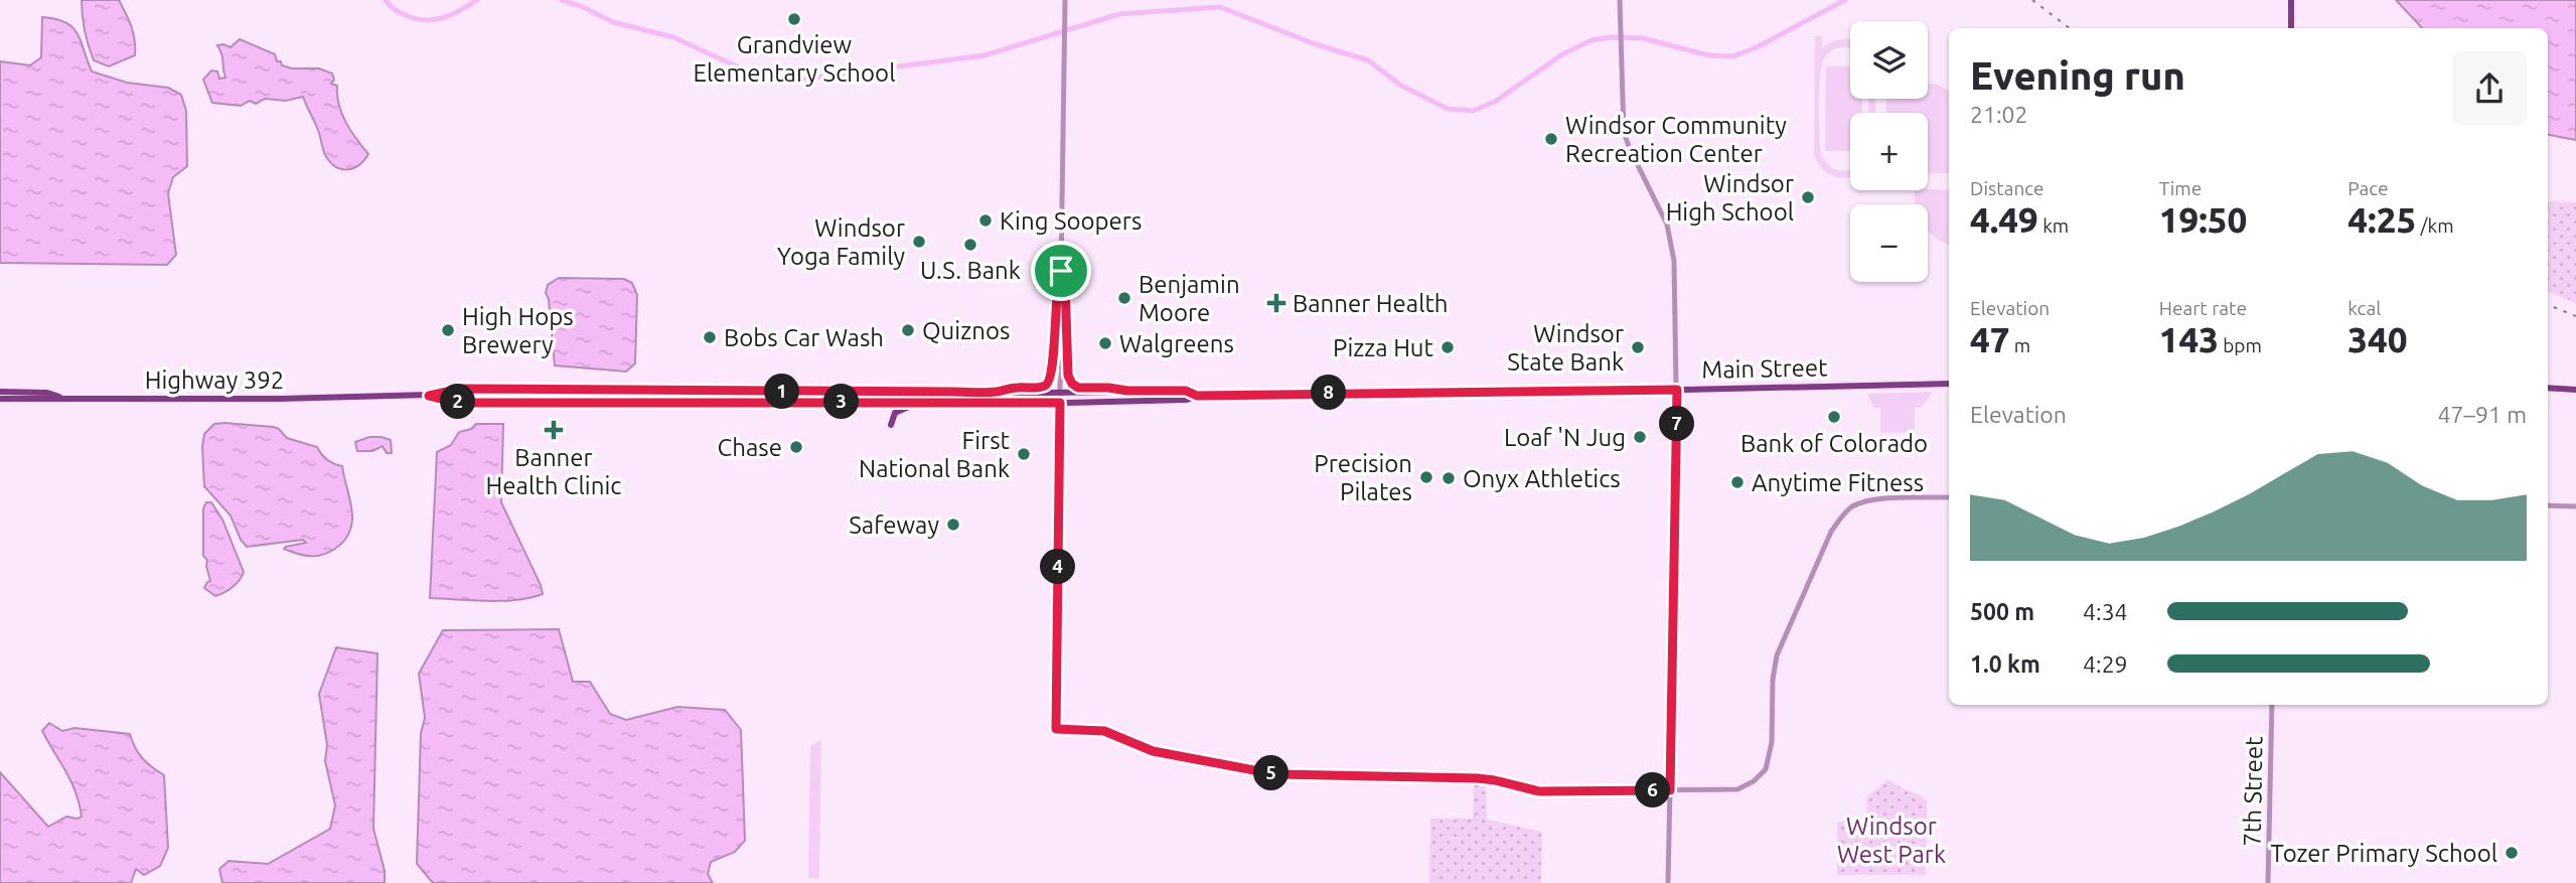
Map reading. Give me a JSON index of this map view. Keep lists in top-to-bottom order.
{
  "streets": {
    "main road": ["Main Street", "Highway 392"],
    "street": ["7th Street"]
  },
  "crossings": [
    ["Main Street", "Highway 392"]
  ],
  "parks": ["Windsor West Park"],
  "places": {
    "other": [
      "Grandview Elementary School",
      "Windsor Community Recreation Center",
      "Windsor High School",
      "King Soopers",
      "Windsor Yoga Family",
      "U.S. Bank",
      "Benjamin Moore",
      "High Hops Brewery",
      "Quiznos",
      "Bobs Car Wash",
      "Walgreens",
      "Pizza Hut",
      "Windsor State Bank",
      "Bank of Colorado",
      "Loaf 'N Jug",
      "Chase",
      "First National Bank",
      "Precision Pilates",
      "Onyx Athletics",
      "Anytime Fitness",
      "Safeway",
      "Tozer Primary School"
    ],
    "health": ["Banner Health", "Banner Health Clinic"]
  },
  "page": {
    "map_buttons": ["+", "−"],
    "heading": ["Evening run", "21:02"],
    "stats": [
      ["Distance", "4.49 km"],
      ["Time", "19:50"],
      ["Pace", "4:25 /km"],
      ["Elevation", "47 m"],
      ["Heart rate", "143 bpm"],
      ["kcal", "340"]
    ],
    "pins": [
      "1",
      "8",
      "2",
      "3",
      "7",
      "4",
      "5",
      "6"
    ],
    "chart": ["Elevation", "47–91 m"],
    "list": [
      {
        "name": "500 m",
        "note": "4:34"
      },
      {
        "name": "1.0 km",
        "note": "4:29"
      }
    ]
  }
}
